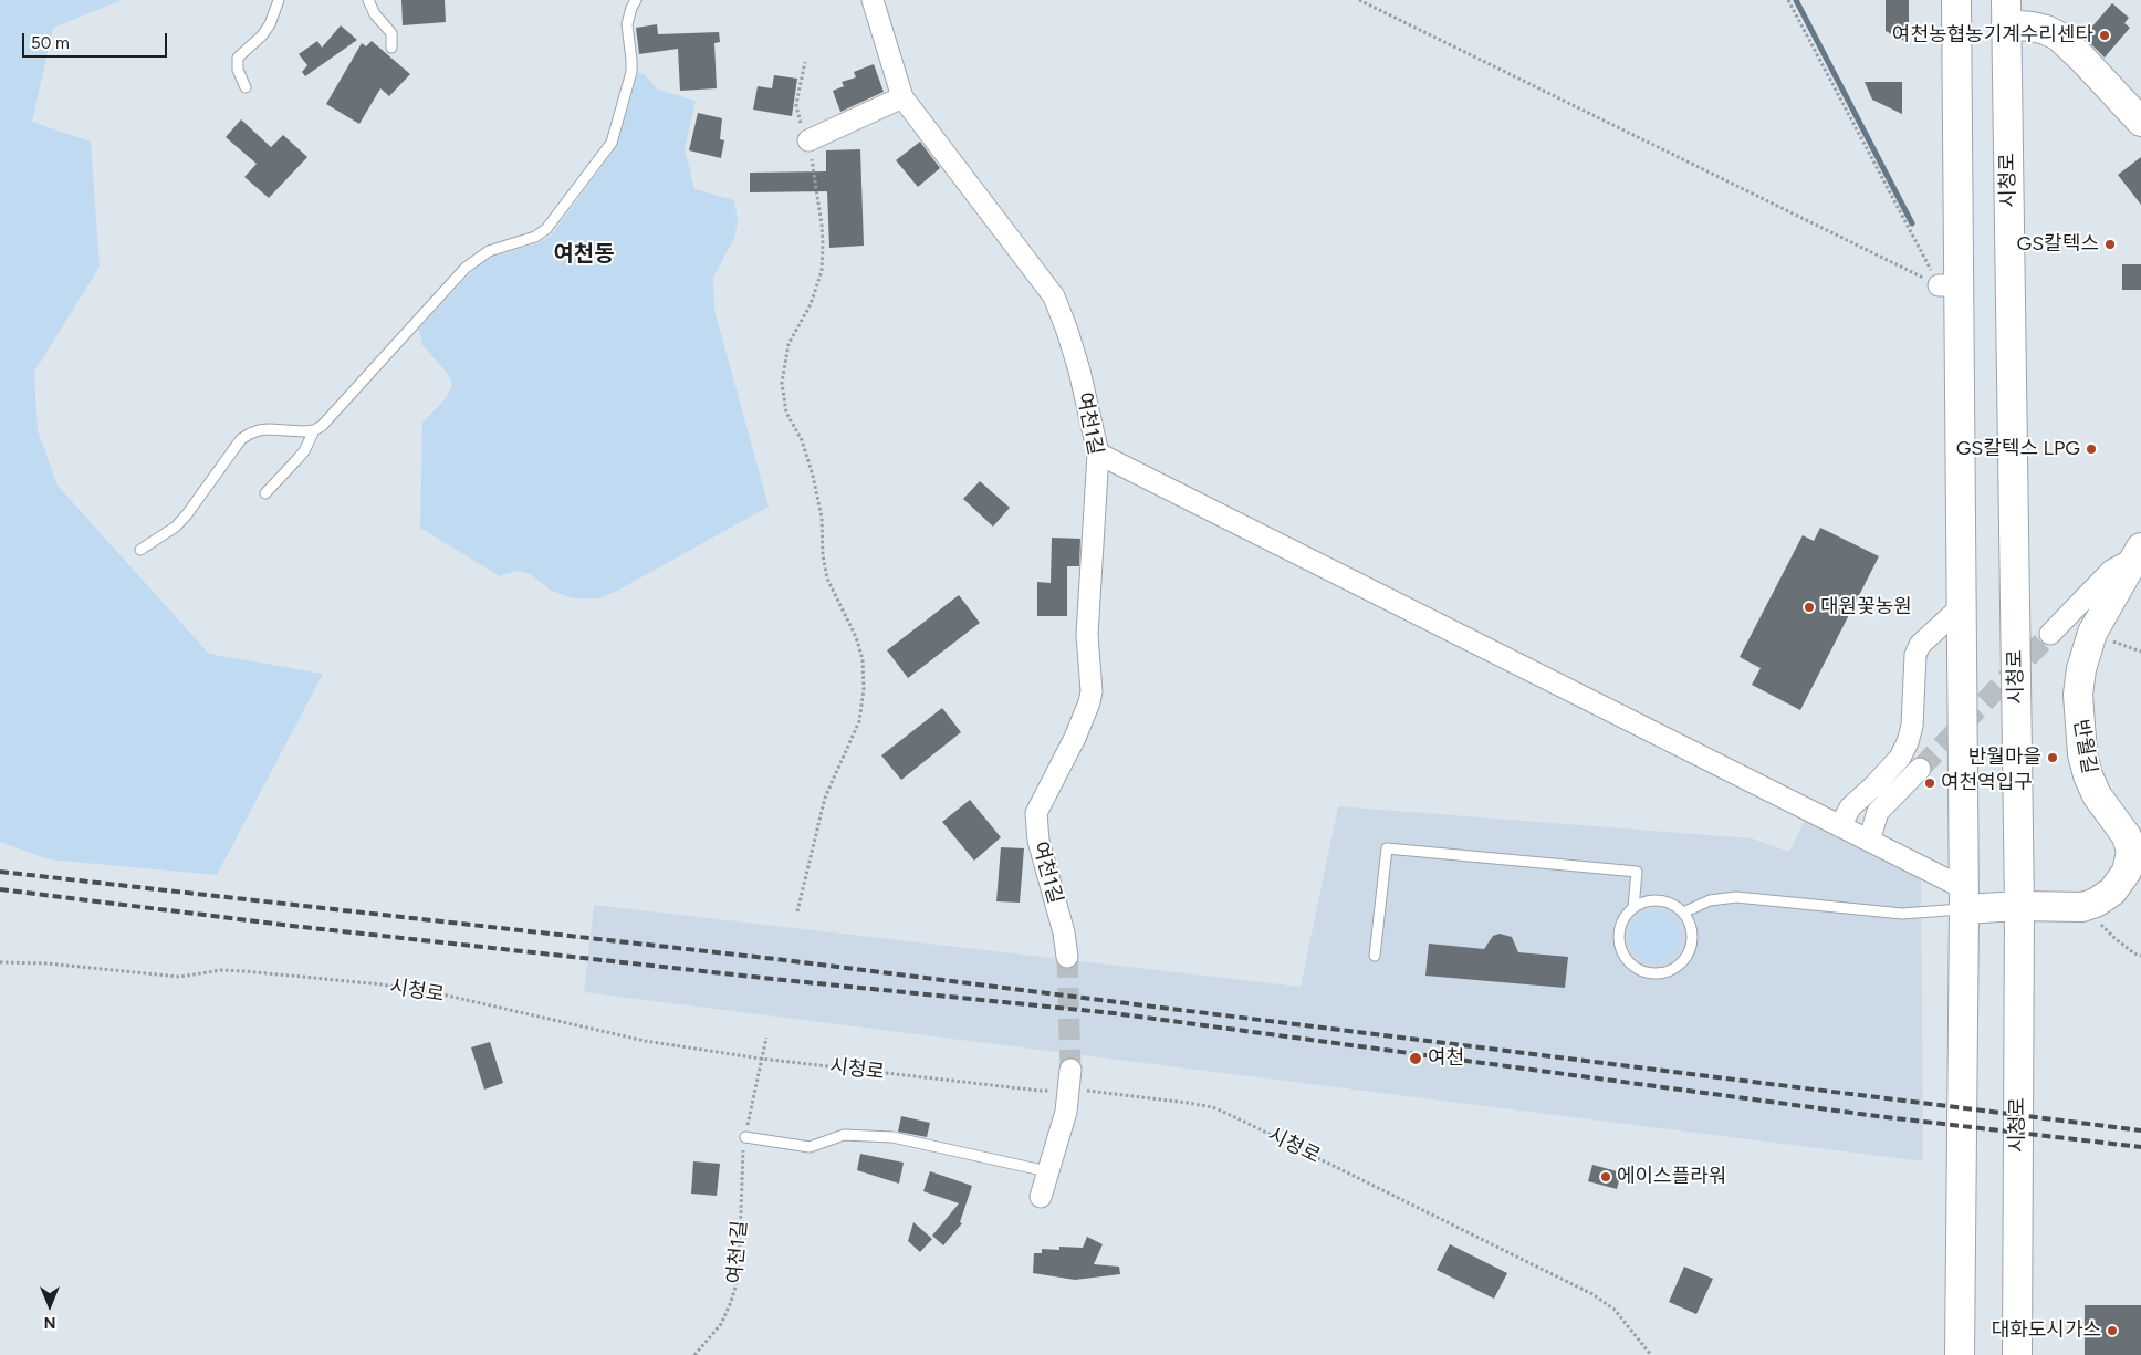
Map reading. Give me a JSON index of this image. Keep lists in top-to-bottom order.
{
  "streets": {
    "street": ["시청로", "여천1길", "반월길"]
  },
  "crossings": [
    ["시청로", "여천1길"],
    ["시청로", "반월길"]
  ],
  "districts": ["여천동"],
  "places": [
    "여천농협농기계수리센타",
    "GS칼텍스",
    "GS칼텍스 LPG",
    "대원꽃농원",
    "반월마을",
    "여천역입구",
    "여천",
    "에이스플라워",
    "대화도시가스"
  ],
  "scale_bar": "50 m",
  "north": "bottom"
}
